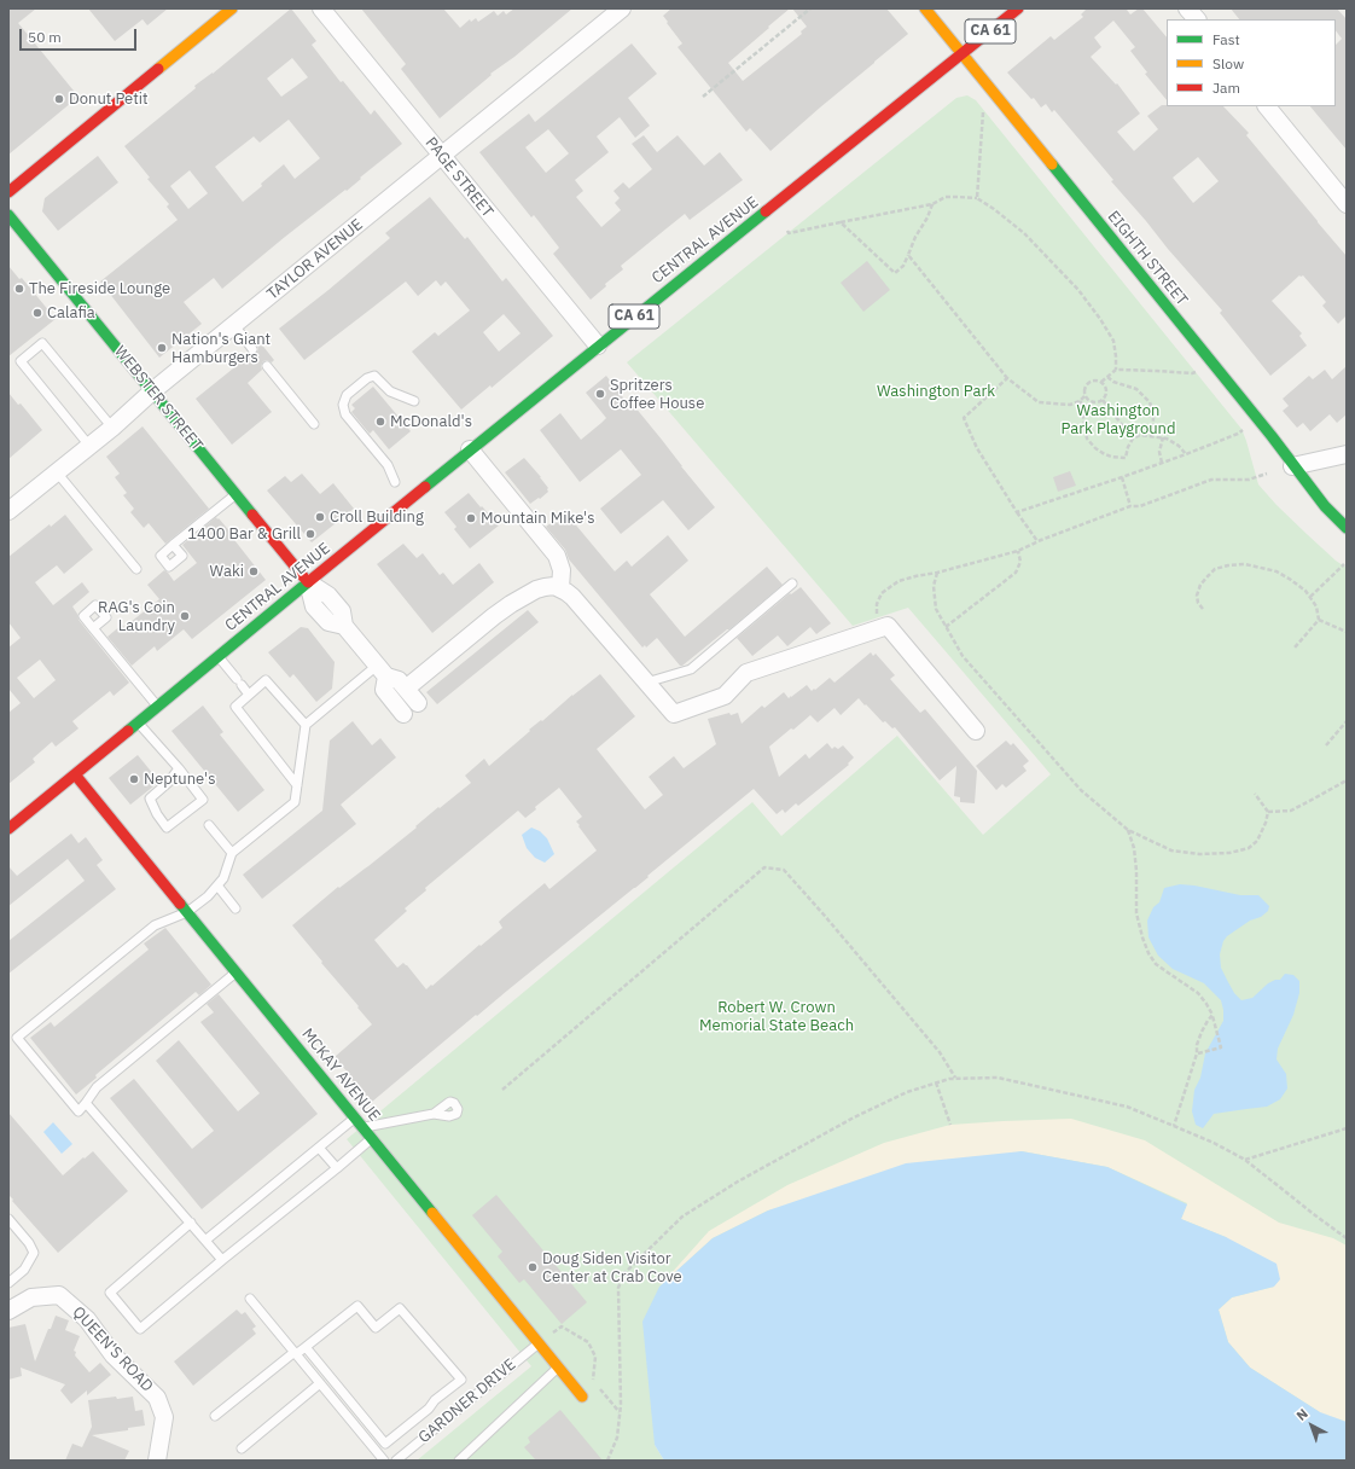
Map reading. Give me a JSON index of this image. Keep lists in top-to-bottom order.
{
  "streets": {
    "main road": [
      "CA 61",
      "CENTRAL AVENUE",
      "EIGHTH STREET",
      "WEBSTER STREET",
      "MCKAY AVENUE"
    ],
    "street": ["PAGE STREET", "TAYLOR AVENUE", "QUEEN'S ROAD"],
    "lane": ["GARDNER DRIVE"]
  },
  "crossings": [
    ["PAGE STREET", "CENTRAL AVENUE"],
    ["PAGE STREET", "TAYLOR AVENUE"],
    ["CENTRAL AVENUE", "EIGHTH STREET"],
    ["CENTRAL AVENUE", "WEBSTER STREET"],
    ["CENTRAL AVENUE", "MCKAY AVENUE"],
    ["TAYLOR AVENUE", "WEBSTER STREET"],
    ["MCKAY AVENUE", "GARDNER DRIVE"]
  ],
  "parks": ["Washington Park", "Washington Park Playground", "Robert W. Crown Memorial State Beach"],
  "places": [
    "Donut Petit",
    "The Fireside Lounge",
    "Calafia",
    "Nation's Giant Hamburgers",
    "Spritzers Coffee House",
    "McDonald's",
    "Croll Building",
    "Mountain Mike's",
    "1400 Bar & Grill",
    "Waki",
    "RAG's Coin Laundry",
    "Neptune's",
    "Doug Siden Visitor Center at Crab Cove"
  ],
  "legend": ["Fast", "Slow", "Jam"],
  "scale_bar": "50 m",
  "north": "top left"
}
